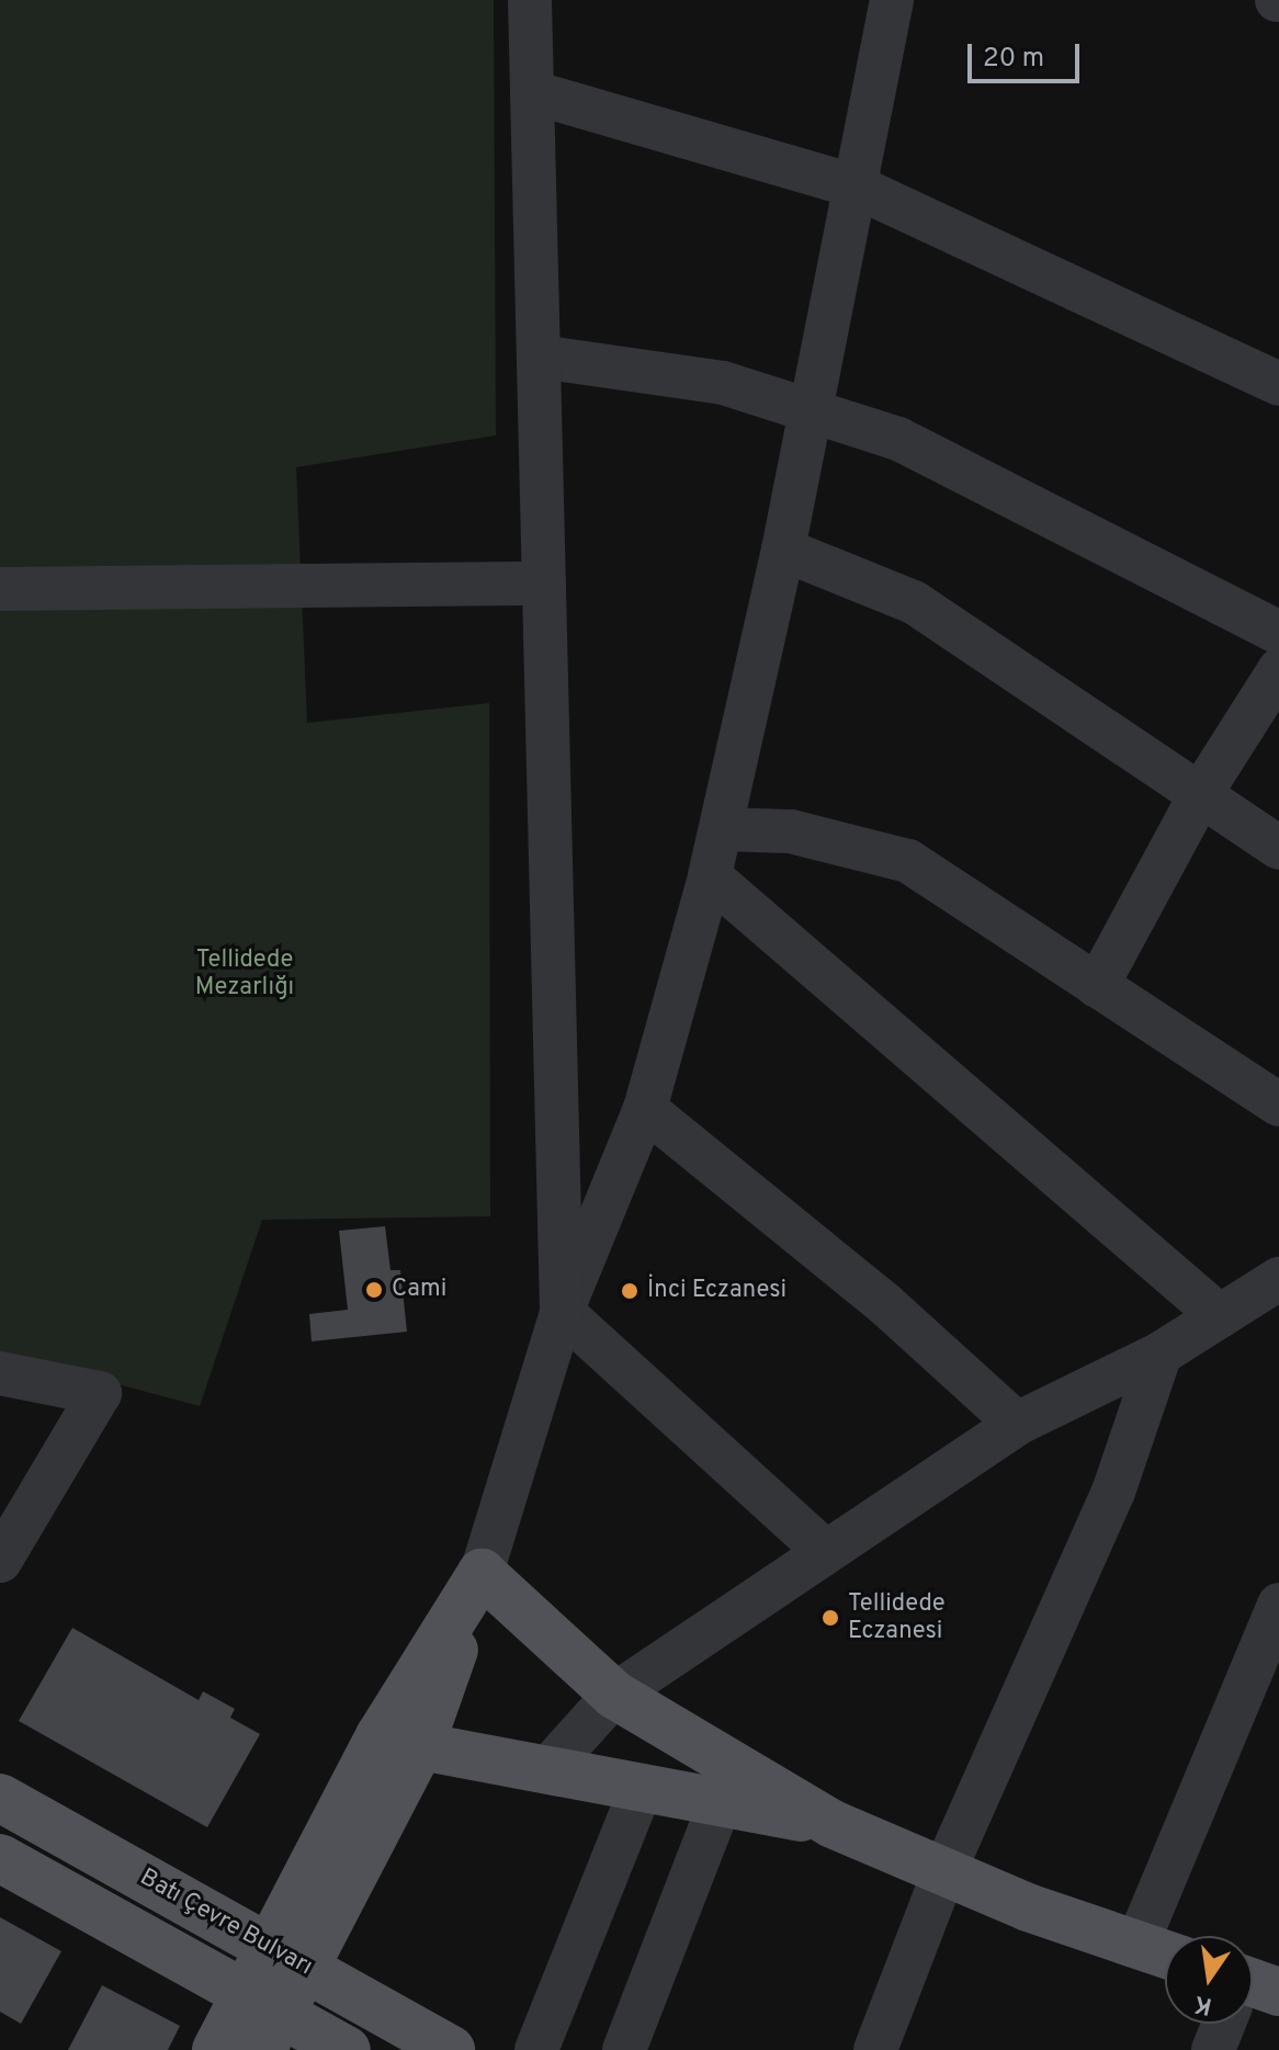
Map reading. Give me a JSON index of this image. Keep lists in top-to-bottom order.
{
  "streets": {
    "main road": ["Batı Çevre Bulvarı"]
  },
  "parks": ["Tellidede Mezarlığı"],
  "places": ["Cami", "İnci Eczanesi", "Tellidede Eczanesi"],
  "scale_bar": "20 m",
  "north": "bottom"
}
